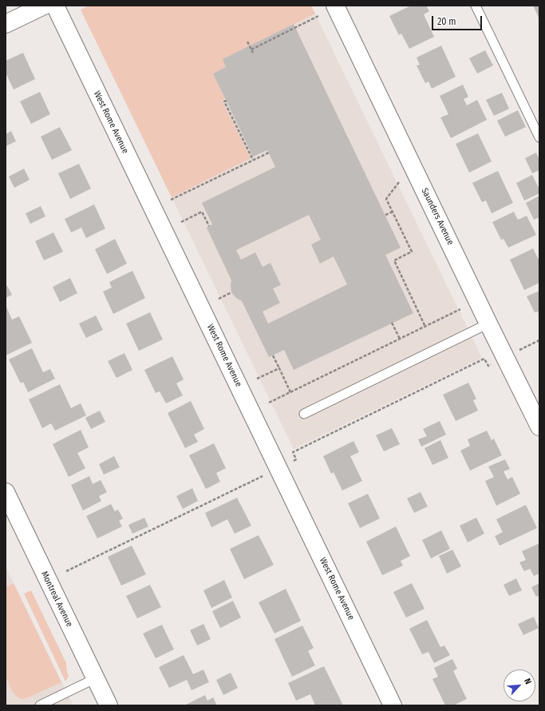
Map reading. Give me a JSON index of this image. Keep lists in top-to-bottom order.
{
  "streets": {
    "street": ["West Rome Avenue", "Saunders Avenue", "Montreal Avenue"]
  },
  "scale_bar": "20 m",
  "north": "top right"
}
